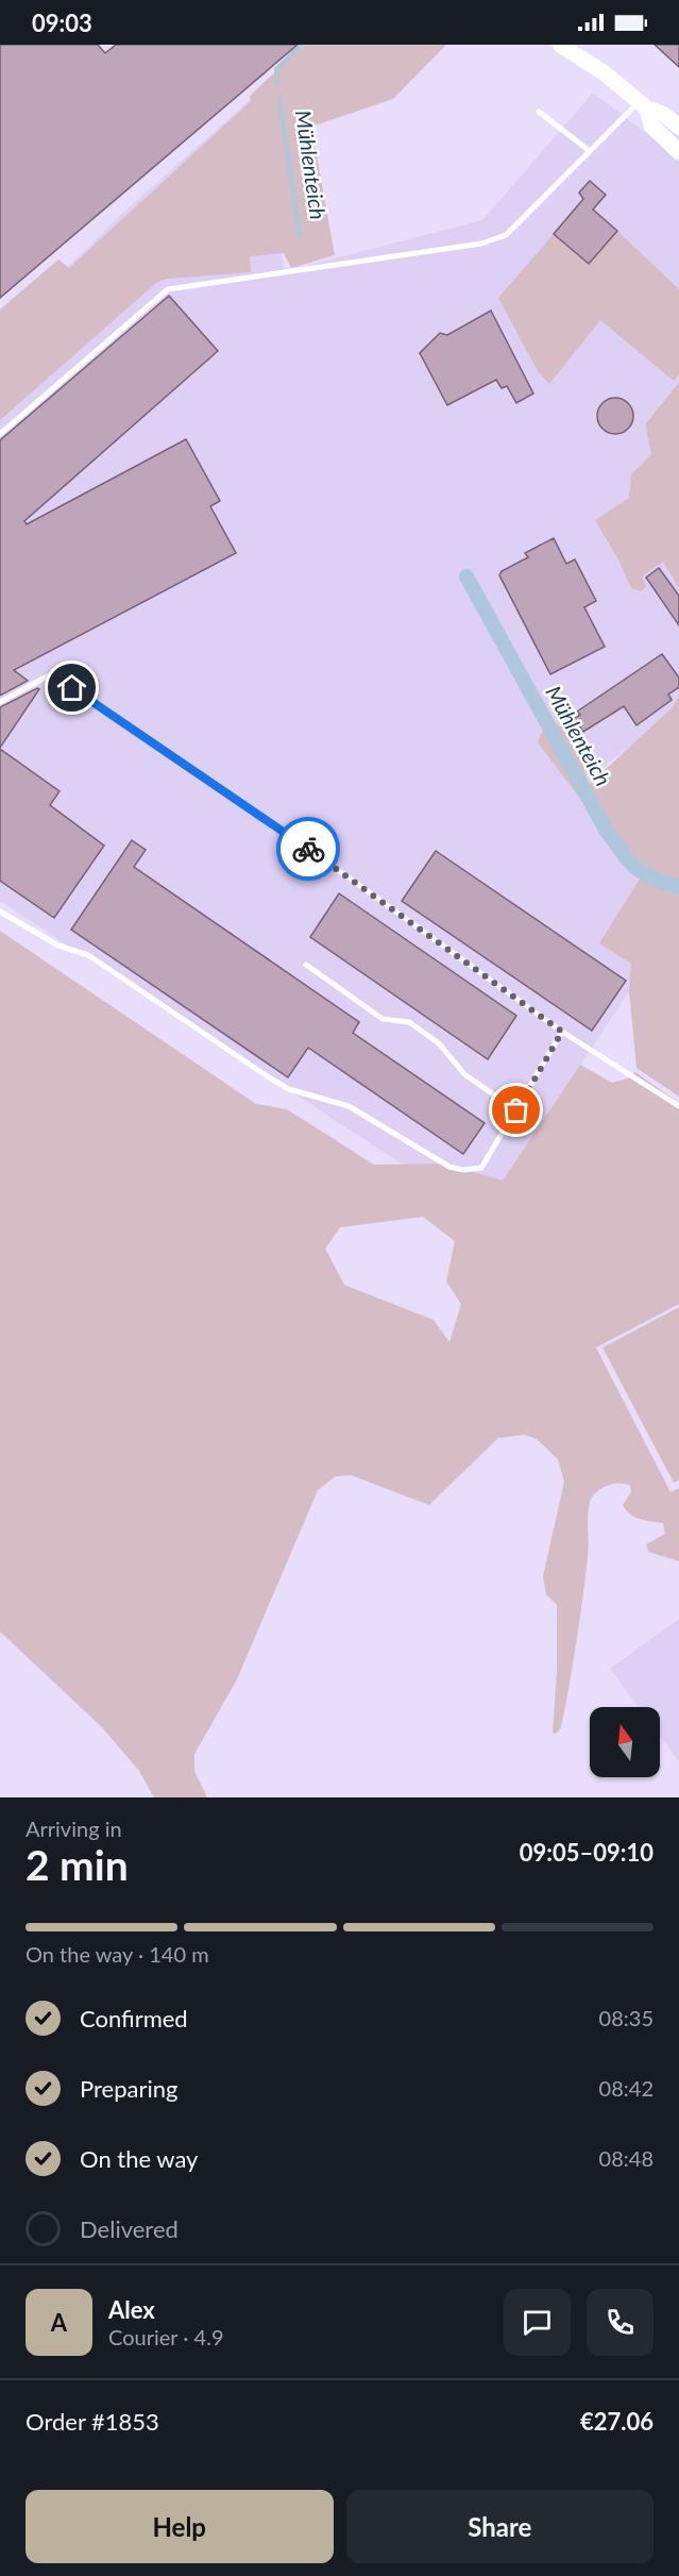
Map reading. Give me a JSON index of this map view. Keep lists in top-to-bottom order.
{
  "water": ["Mühlenteich"],
  "north": "top",
  "page": {
    "status": "09:03",
    "heading": ["2 min", "Arriving in", "09:05–09:10"],
    "panel": [
      "Alex",
      "Courier · 4.9",
      "Order #1853",
      "€27.06"
    ],
    "bar": "On the way · 140 m",
    "list": [
      ["Confirmed", "08:35"],
      ["Preparing", "08:42"],
      ["On the way", "08:48"],
      "Delivered"
    ],
    "round": "A",
    "buttons": ["Help", "Share"]
  }
}
